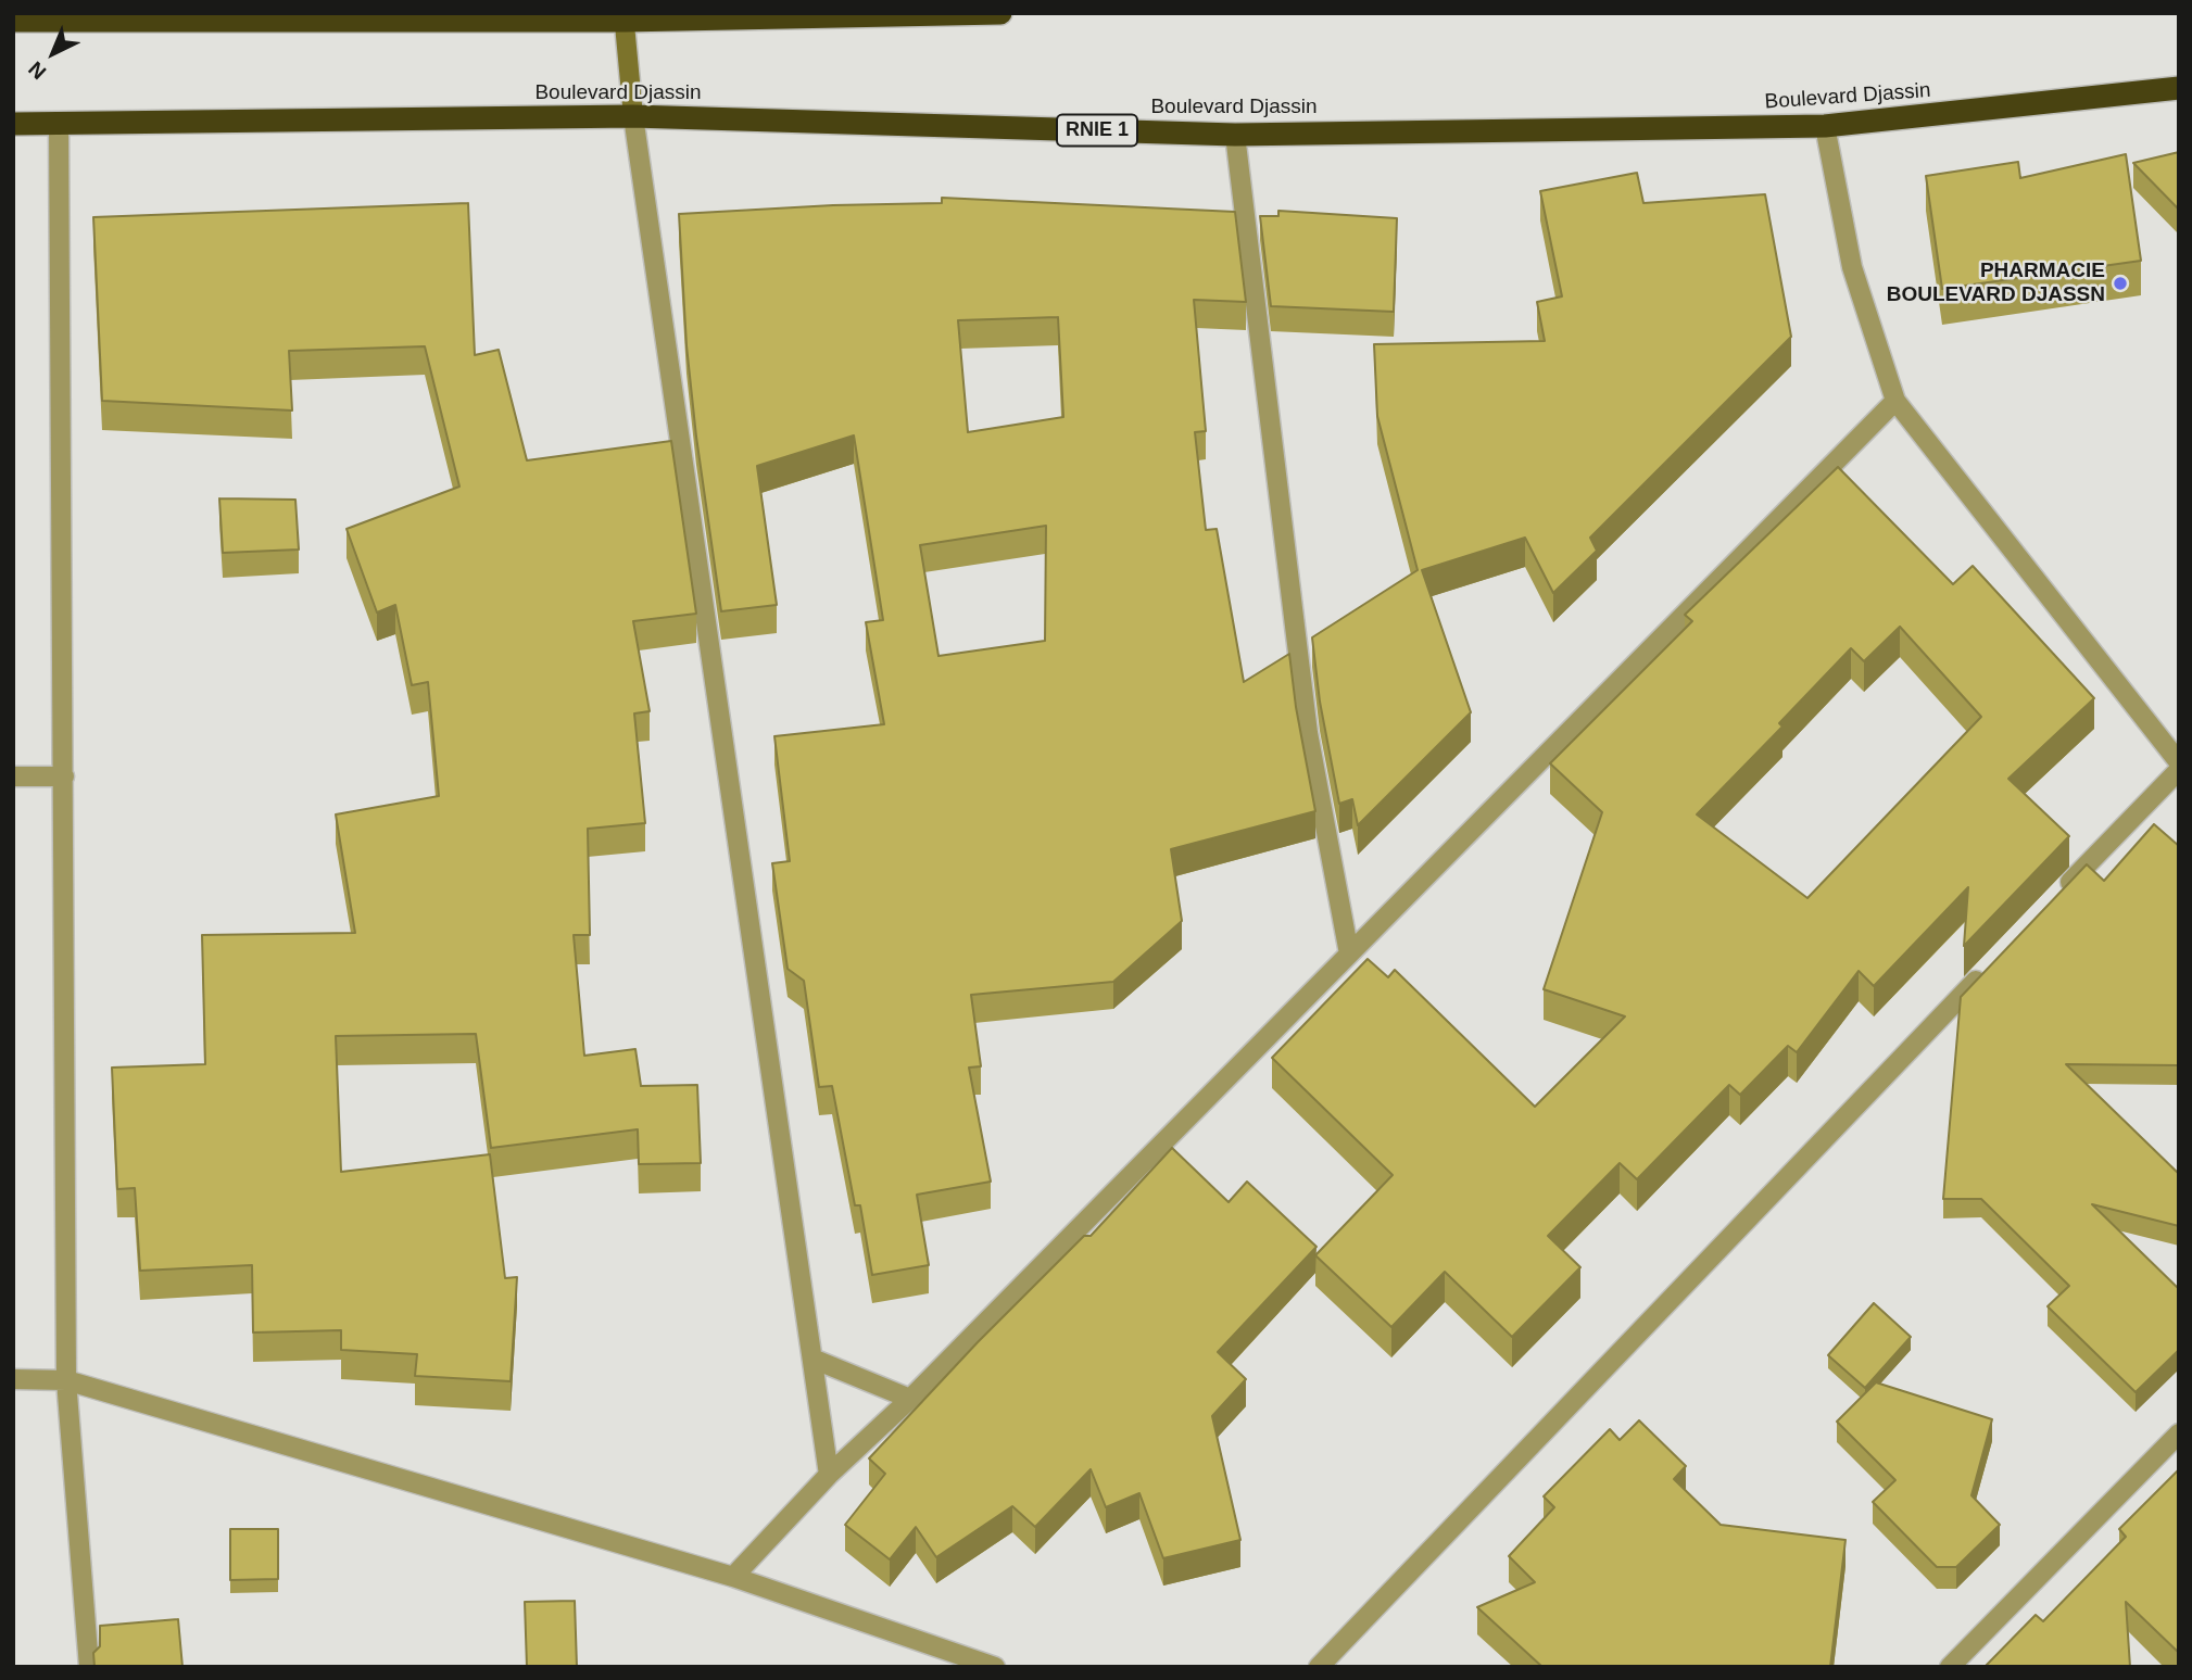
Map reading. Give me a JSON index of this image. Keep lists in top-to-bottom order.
{
  "streets": {
    "highway": ["Boulevard Djassin", "RNIE 1"]
  },
  "places": ["PHARMACIE BOULEVARD DJASSN"],
  "north": "bottom left"
}
